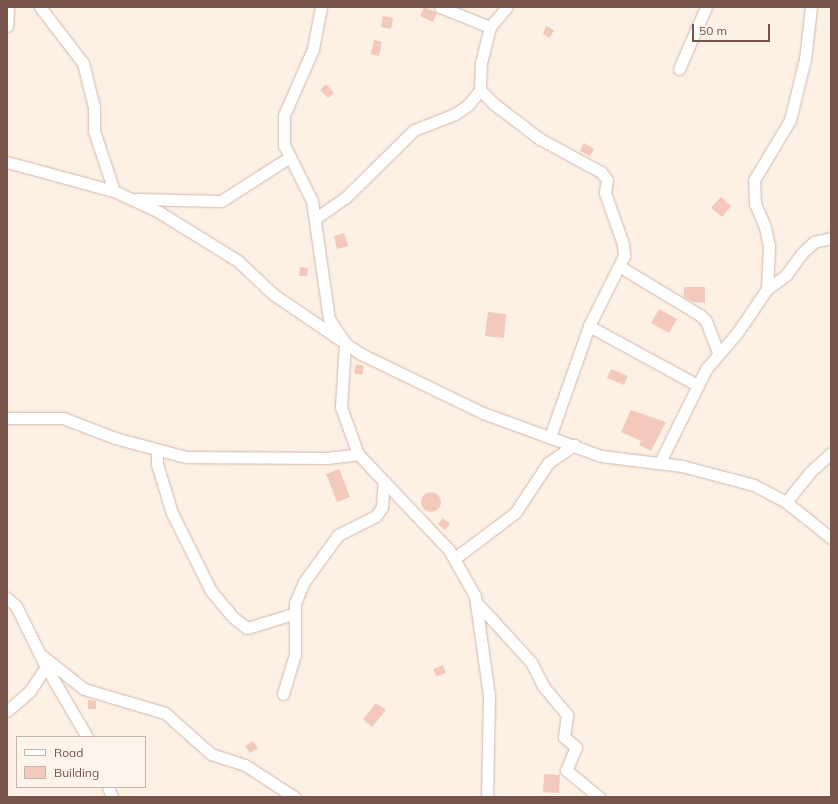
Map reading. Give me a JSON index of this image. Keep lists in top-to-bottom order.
{
  "legend": ["Road", "Building"],
  "scale_bar": "50 m"
}
